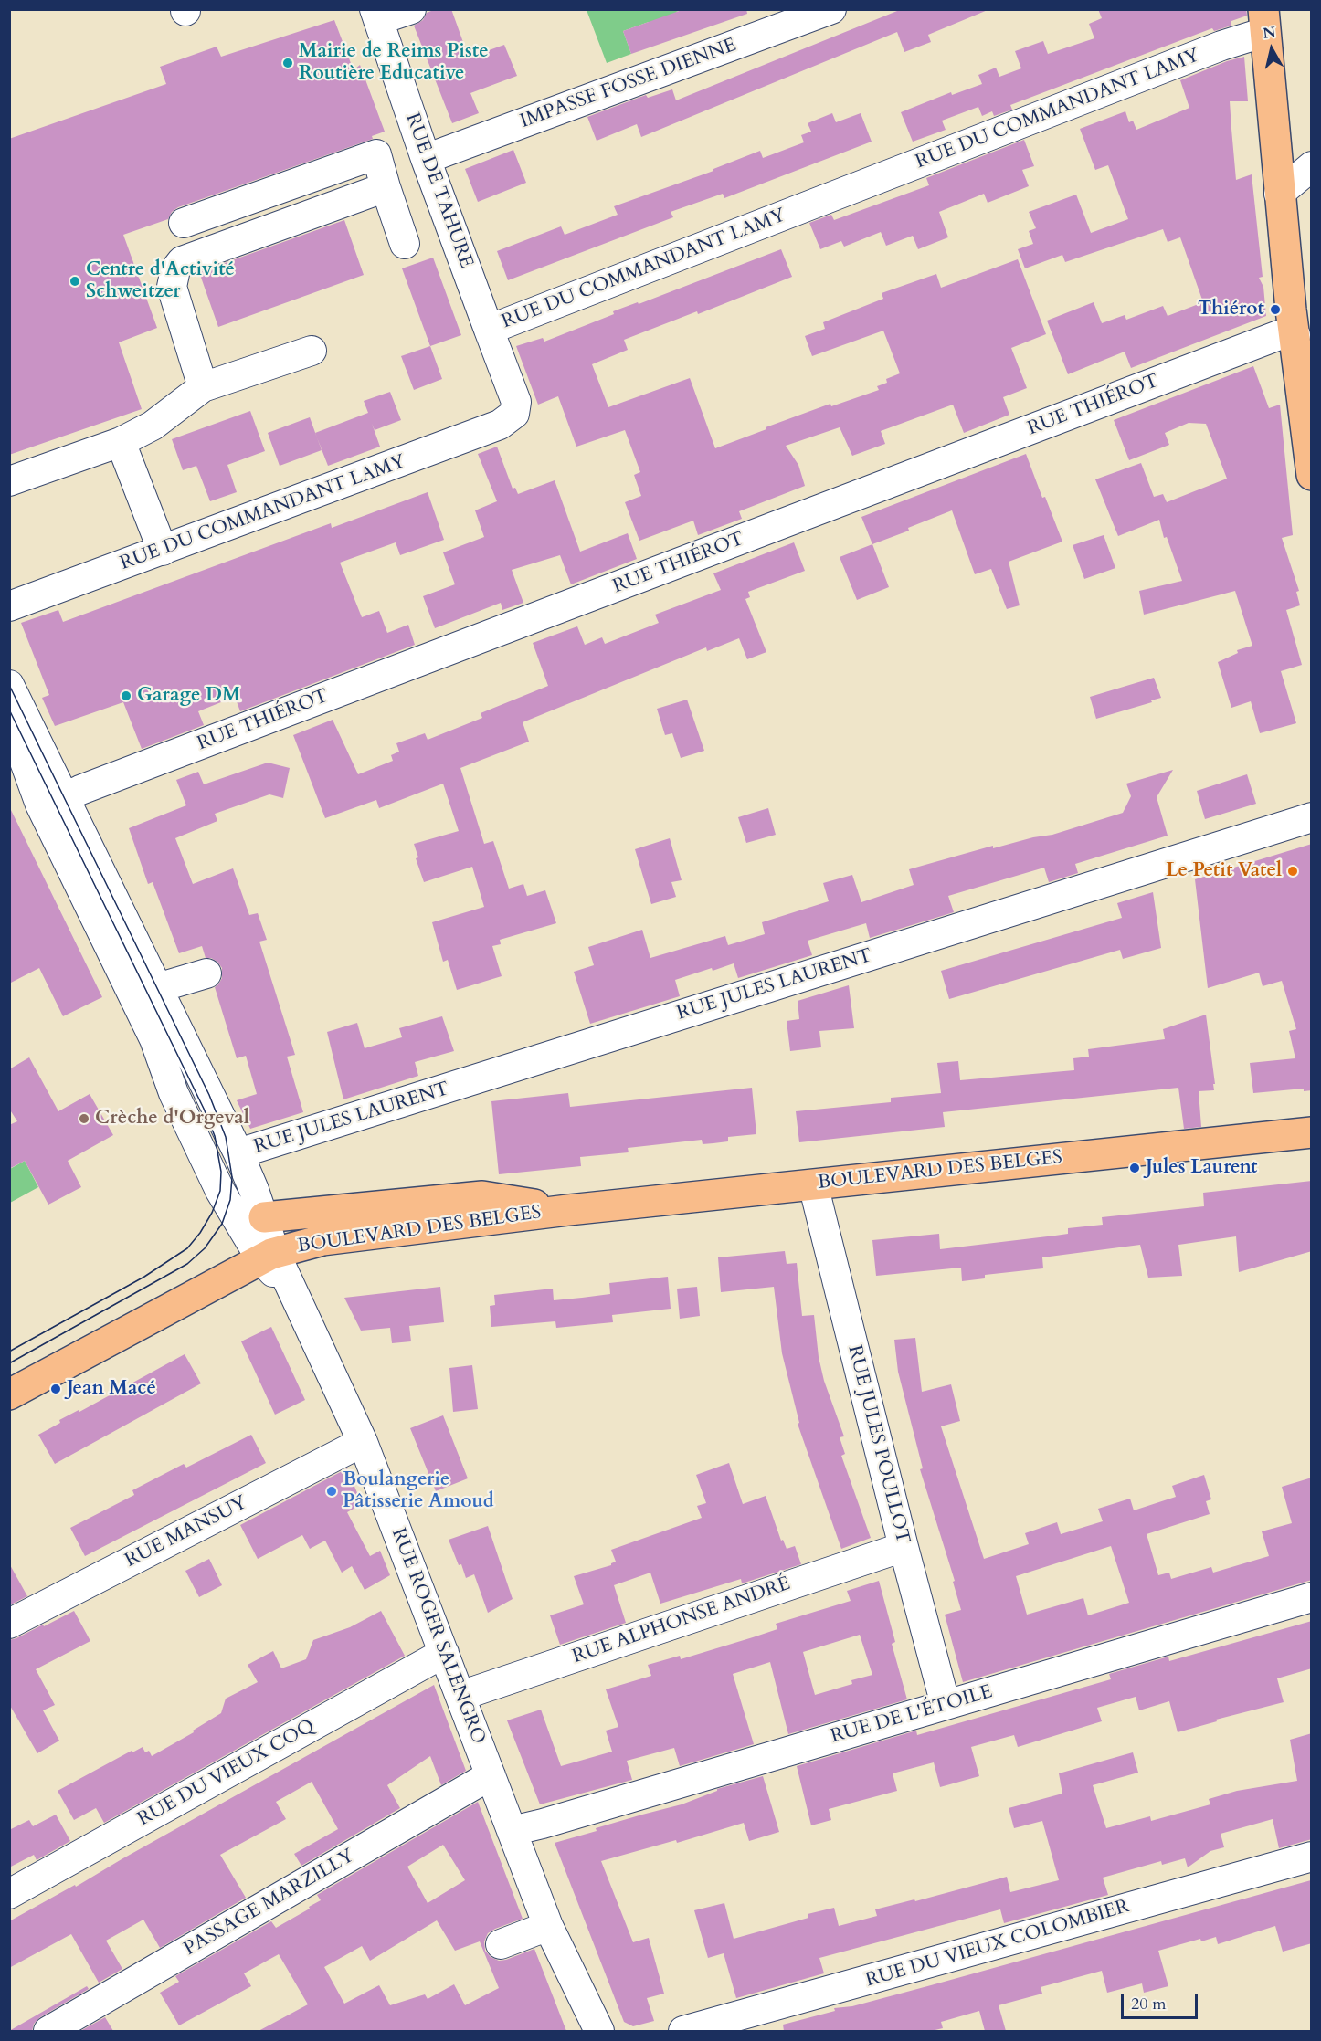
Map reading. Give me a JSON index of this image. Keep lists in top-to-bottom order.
{
  "streets": {
    "main road": ["BOULEVARD DES BELGES"],
    "street": [
      "IMPASSE FOSSE DIENNE",
      "RUE DU COMMANDANT LAMY",
      "RUE DE TAHURE",
      "RUE THIÉROT",
      "RUE JULES LAURENT",
      "RUE JULES POULLOT",
      "RUE MANSUY",
      "RUE ALPHONSE ANDRÉ",
      "RUE ROGER SALENGRO",
      "RUE DE L'ÉTOILE",
      "RUE DU VIEUX COQ",
      "PASSAGE MARZILLY",
      "RUE DU VIEUX COLOMBIER"
    ]
  },
  "crossings": [
    ["IMPASSE FOSSE DIENNE", "RUE DE TAHURE"],
    ["RUE DU COMMANDANT LAMY", "RUE DE TAHURE"],
    ["BOULEVARD DES BELGES", "RUE JULES POULLOT"],
    ["BOULEVARD DES BELGES", "RUE ROGER SALENGRO"],
    ["RUE JULES POULLOT", "RUE ALPHONSE ANDRÉ"],
    ["RUE JULES POULLOT", "RUE DE L'ÉTOILE"],
    ["RUE MANSUY", "RUE ROGER SALENGRO"],
    ["RUE ALPHONSE ANDRÉ", "RUE ROGER SALENGRO"],
    ["RUE ROGER SALENGRO", "RUE DE L'ÉTOILE"],
    ["RUE ROGER SALENGRO", "RUE DU VIEUX COQ"],
    ["RUE ROGER SALENGRO", "PASSAGE MARZILLY"]
  ],
  "places": [
    "Mairie de Reims Piste Routière Educative",
    "Centre d'Activité Schweitzer",
    "Thiérot",
    "Garage DM",
    "Le Petit Vatel",
    "Crèche d'Orgeval",
    "Jules Laurent",
    "Jean Macé",
    "Boulangerie Pâtisserie Amoud"
  ],
  "scale_bar": "20 m",
  "north": "top"
}
